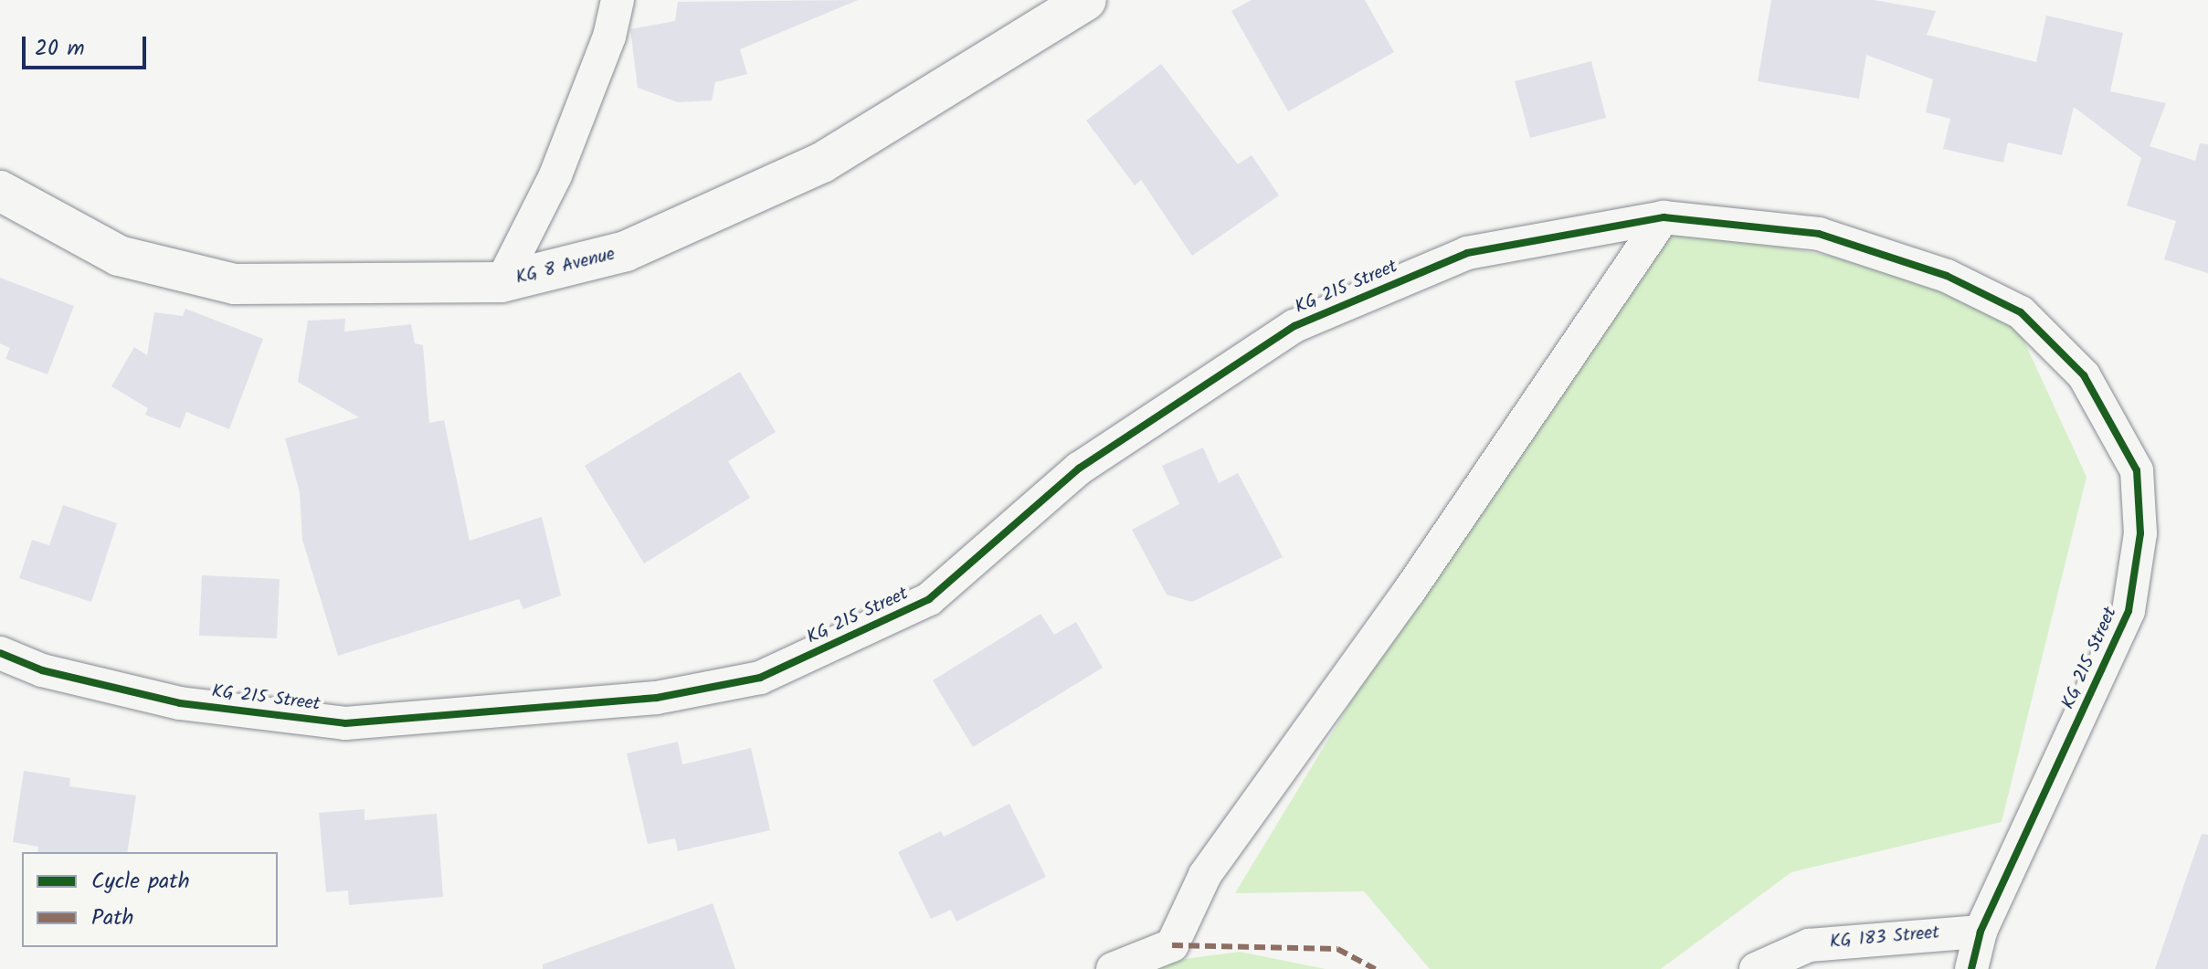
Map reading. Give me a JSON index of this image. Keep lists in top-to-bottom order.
{
  "streets": {
    "street": ["KG 8 Avenue", "KG 215 Street", "KG 183 Street"]
  },
  "crossings": [
    ["KG 215 Street", "KG 183 Street"]
  ],
  "legend": ["Cycle path", "Path"],
  "scale_bar": "20 m"
}
